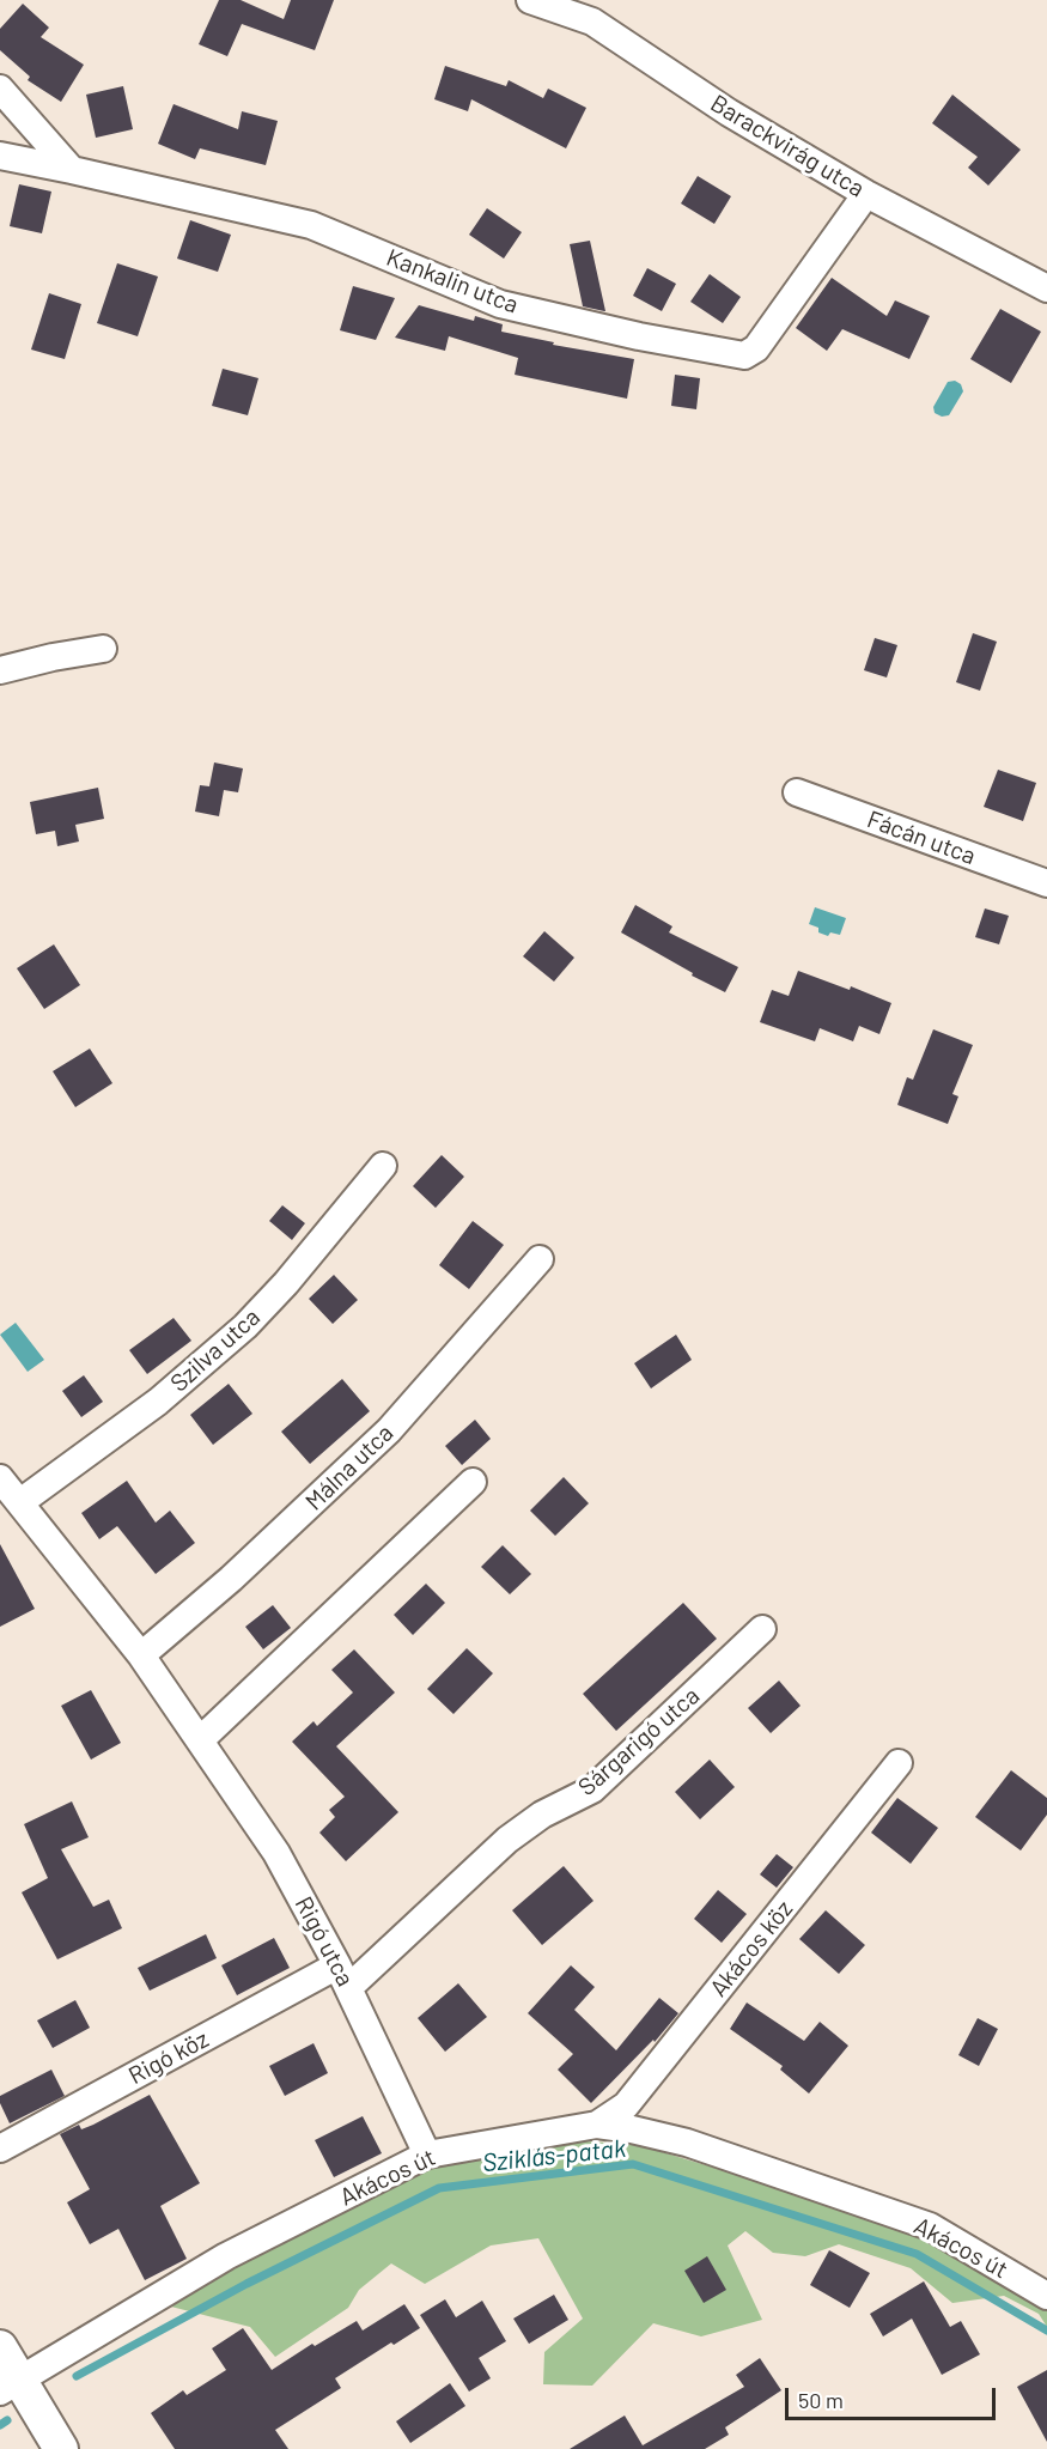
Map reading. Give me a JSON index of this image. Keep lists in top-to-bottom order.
{
  "streets": {
    "street": [
      "Barackvirág utca",
      "Kankalin utca",
      "Fácán utca",
      "Szilva utca",
      "Málna utca",
      "Sárgarigó utca",
      "Rigó utca",
      "Akácos köz",
      "Rigó köz",
      "Akácos út"
    ]
  },
  "crossings": [
    ["Barackvirág utca", "Kankalin utca"],
    ["Szilva utca", "Rigó utca"],
    ["Málna utca", "Rigó utca"],
    ["Sárgarigó utca", "Rigó utca"],
    ["Sárgarigó utca", "Rigó köz"],
    ["Rigó utca", "Rigó köz"],
    ["Rigó utca", "Akácos út"],
    ["Akácos köz", "Akácos út"]
  ],
  "water": ["Sziklás-patak"],
  "scale_bar": "50 m"
}
